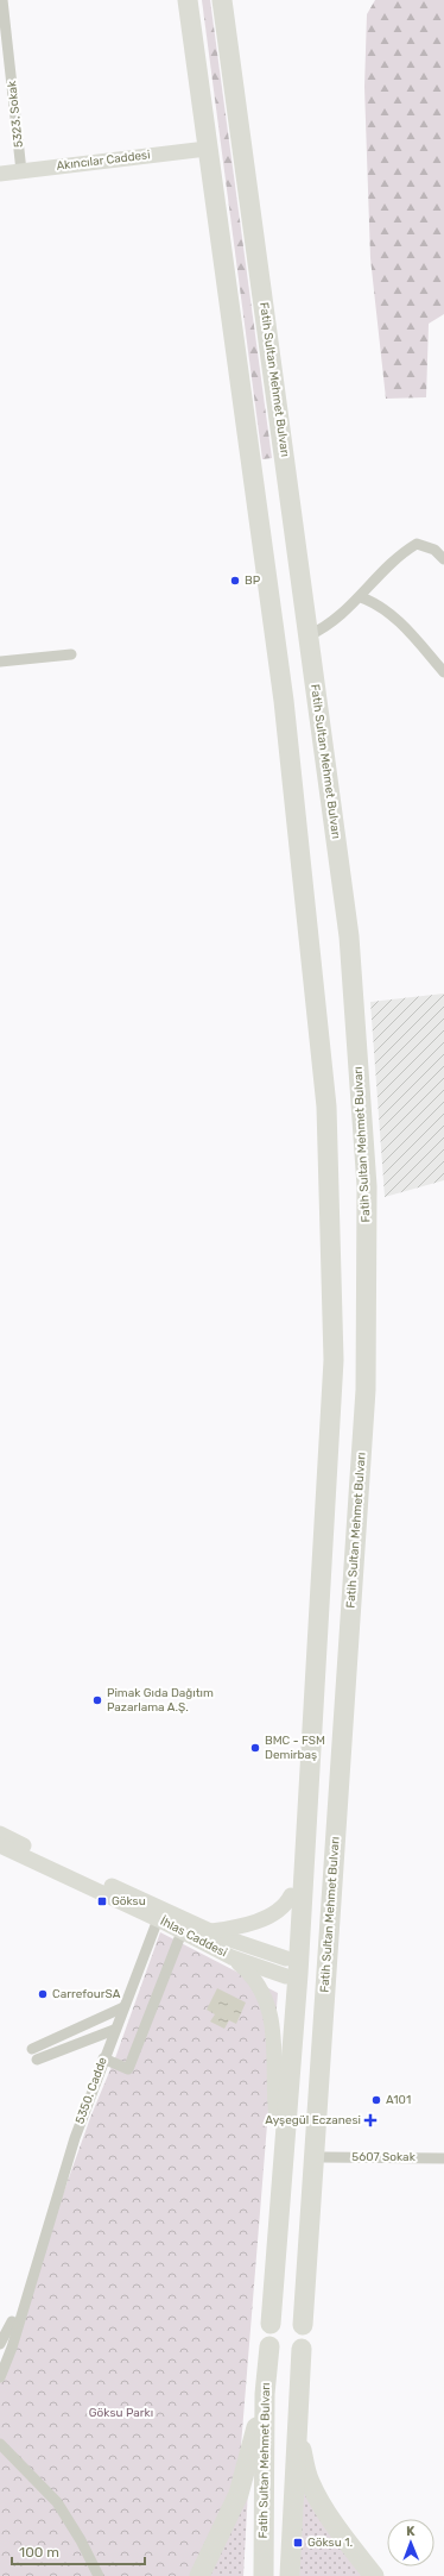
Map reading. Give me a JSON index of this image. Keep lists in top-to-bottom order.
{
  "streets": {
    "highway": ["Fatih Sultan Mehmet Bulvarı"],
    "main road": ["Akıncılar Caddesi", "İhlas Caddesi"],
    "street": ["5323. Sokak", "5350. Cadde", "5607 Sokak"]
  },
  "crossings": [
    ["5323. Sokak", "Akıncılar Caddesi"],
    ["İhlas Caddesi", "5350. Cadde"]
  ],
  "parks": ["Göksu Parkı"],
  "places": {
    "other": [
      "BP",
      "Pimak Gıda Dağıtım Pazarlama A.Ş.",
      "BMC - FSM Demirbaş",
      "CarrefourSA",
      "A101"
    ],
    "transit": ["Göksu", "Göksu 1."],
    "health": ["Ayşegül Eczanesi"]
  },
  "scale_bar": "100 m",
  "north": "top"
}
